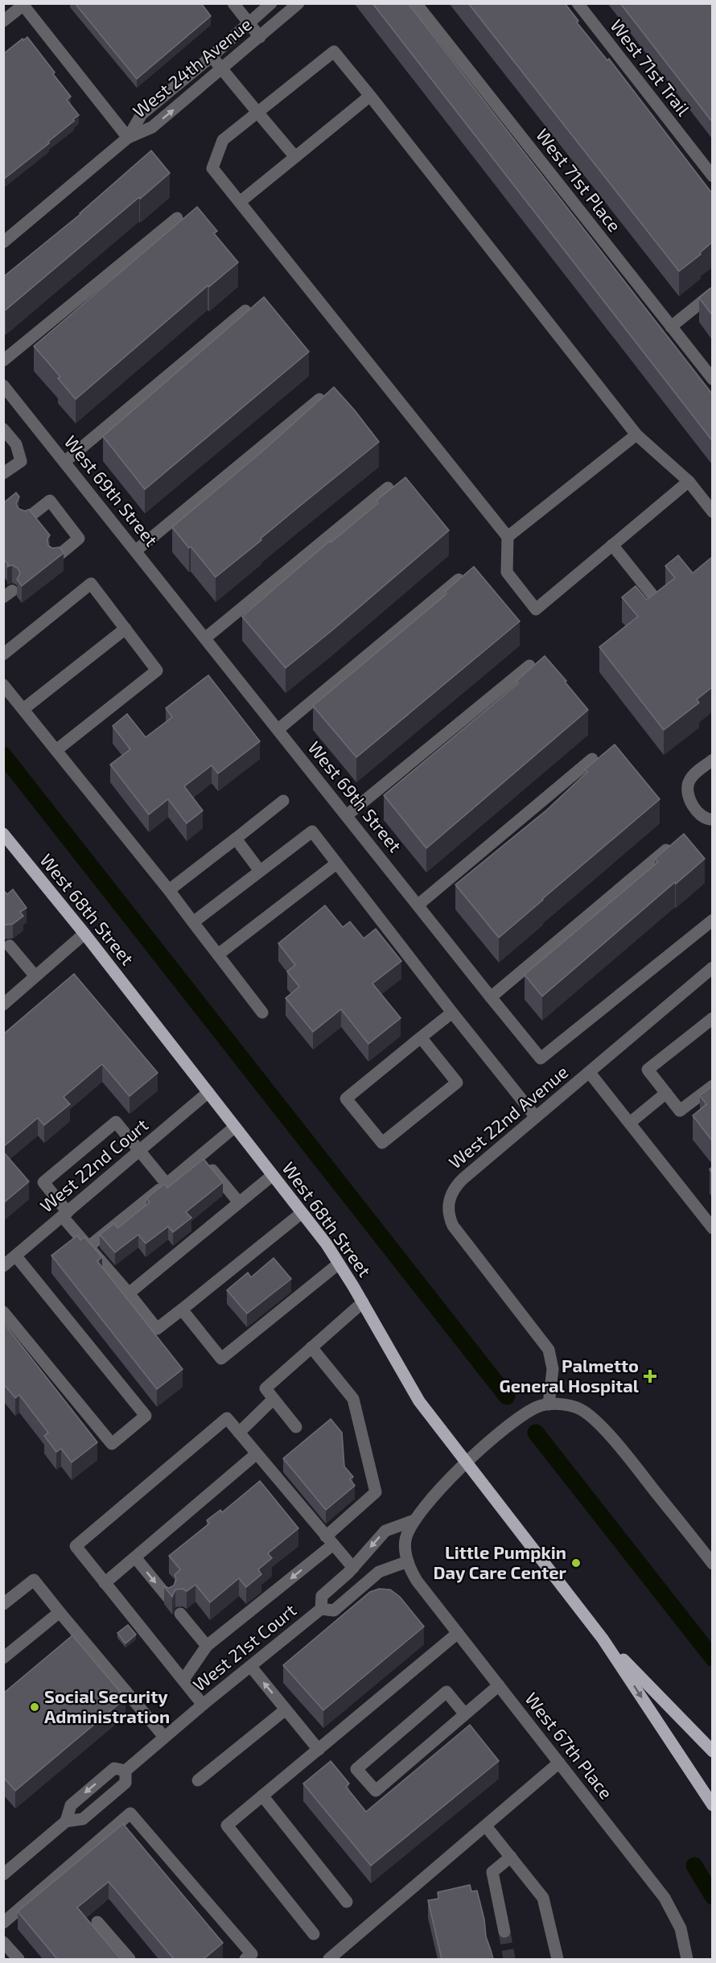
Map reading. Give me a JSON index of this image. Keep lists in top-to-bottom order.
{
  "streets": {
    "main road": ["West 68th Street"],
    "street": [
      "West 24th Avenue",
      "West 71st Trail",
      "West 71st Place",
      "West 69th Street",
      "West 22nd Avenue",
      "West 22nd Court",
      "West 21st Court",
      "West 67th Place"
    ]
  },
  "crossings": [
    ["West 68th Street", "West 22nd Court"],
    ["West 21st Court", "West 67th Place"]
  ],
  "places": {
    "health": ["Palmetto General Hospital"],
    "other": ["Little Pumpkin Day Care Center", "Social Security Administration"]
  }
}
